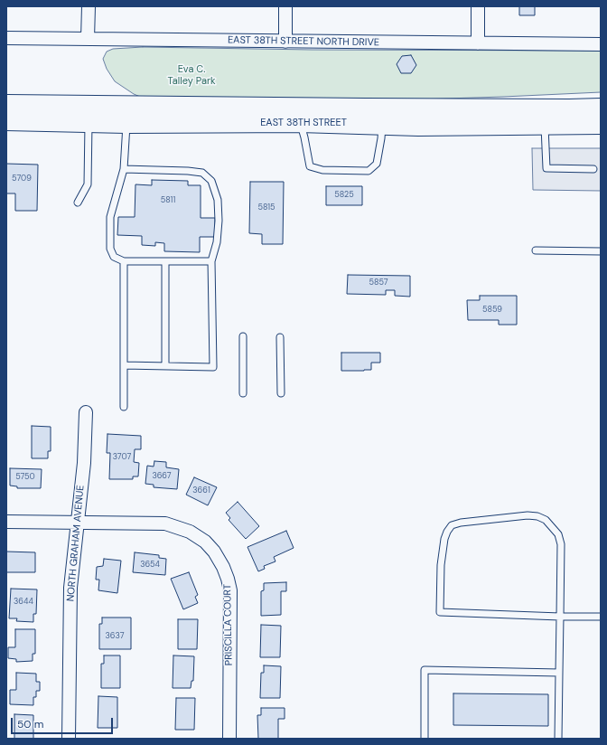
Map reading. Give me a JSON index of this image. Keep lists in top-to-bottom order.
{
  "streets": {
    "main road": ["EAST 38TH STREET"],
    "street": ["EAST 38TH STREET NORTH DRIVE", "NORTH GRAHAM AVENUE", "PRISCILLA COURT"]
  },
  "crossings": [
    ["NORTH GRAHAM AVENUE", "PRISCILLA COURT"]
  ],
  "parks": ["Eva C. Talley Park"],
  "house_numbers": [
    "5709",
    "5825",
    "5811",
    "5815",
    "5857",
    "5859",
    "3707",
    "3667",
    "5750",
    "3661",
    "3654",
    "3644",
    "3637"
  ],
  "scale_bar": "50 m"
}
